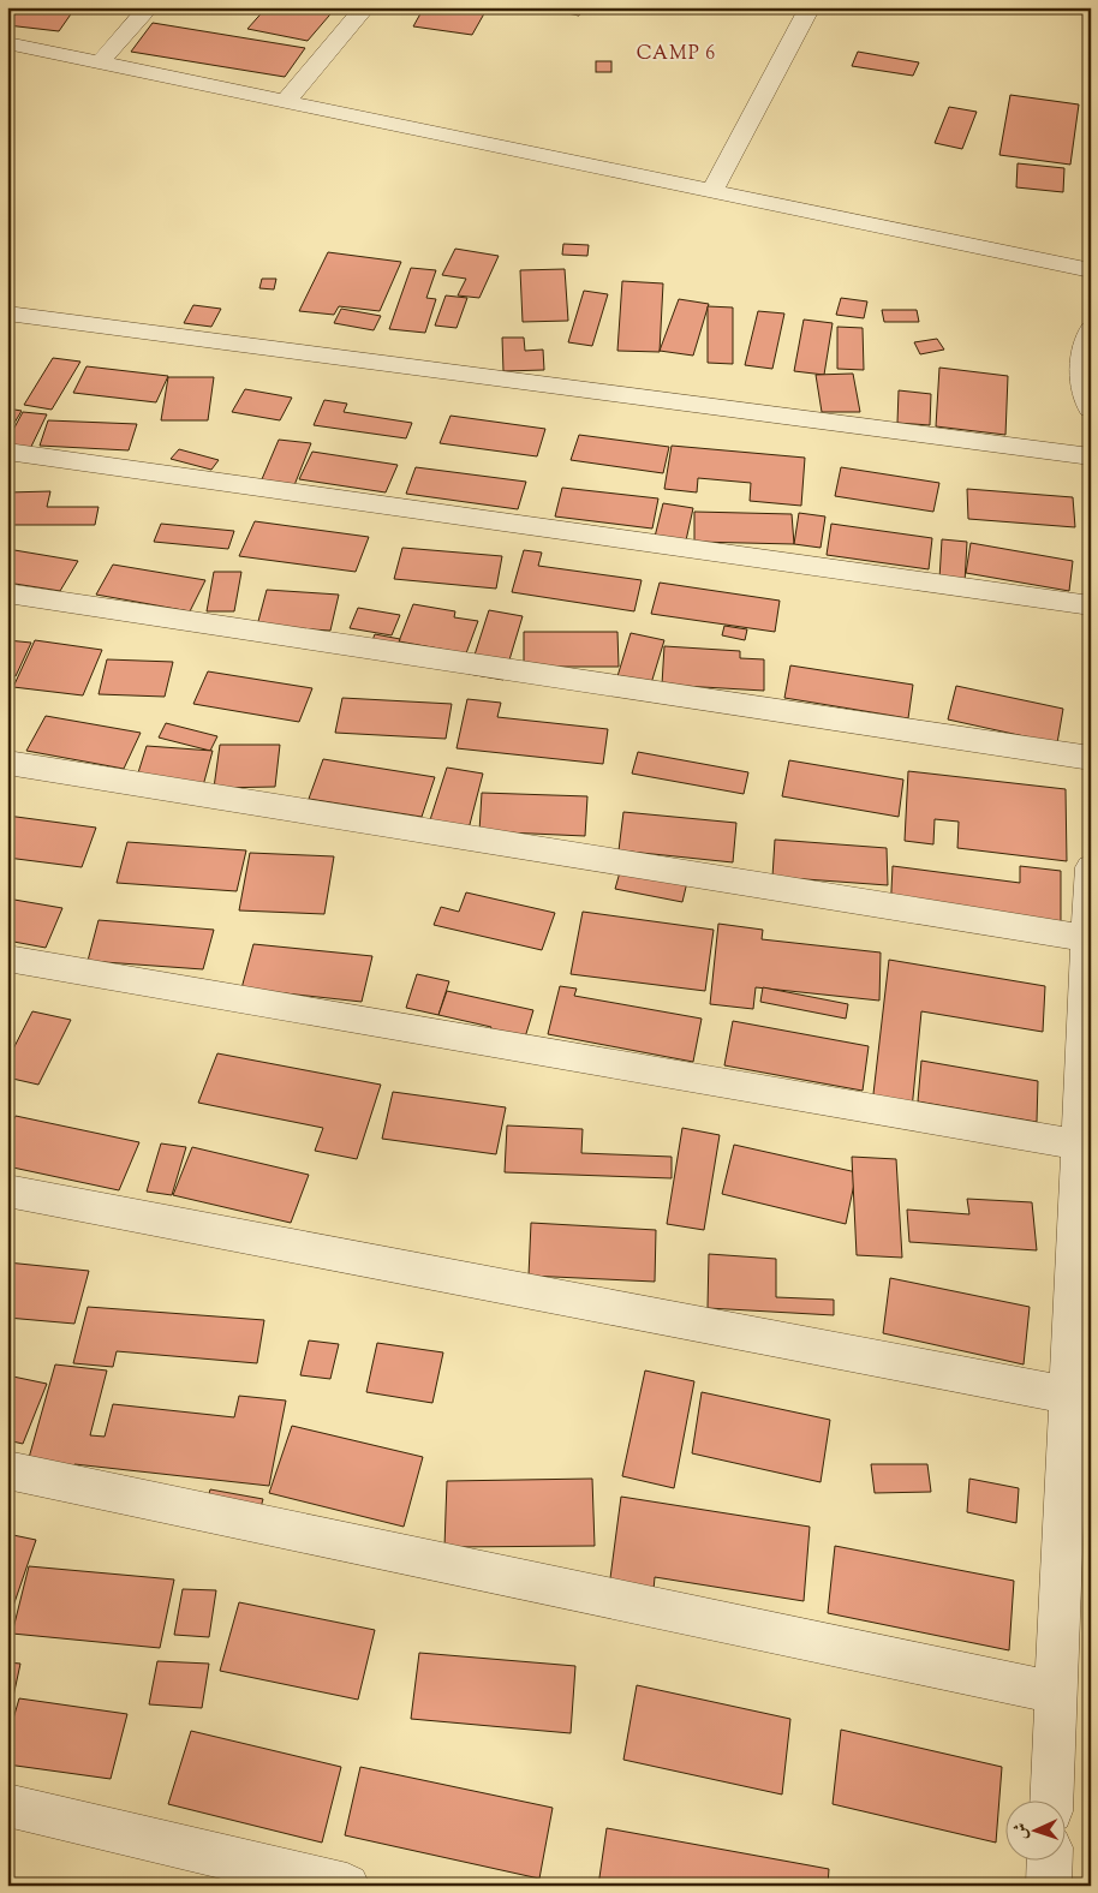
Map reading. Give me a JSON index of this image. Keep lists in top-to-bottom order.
{
  "districts": ["CAMP 6"],
  "north": "left"
}
